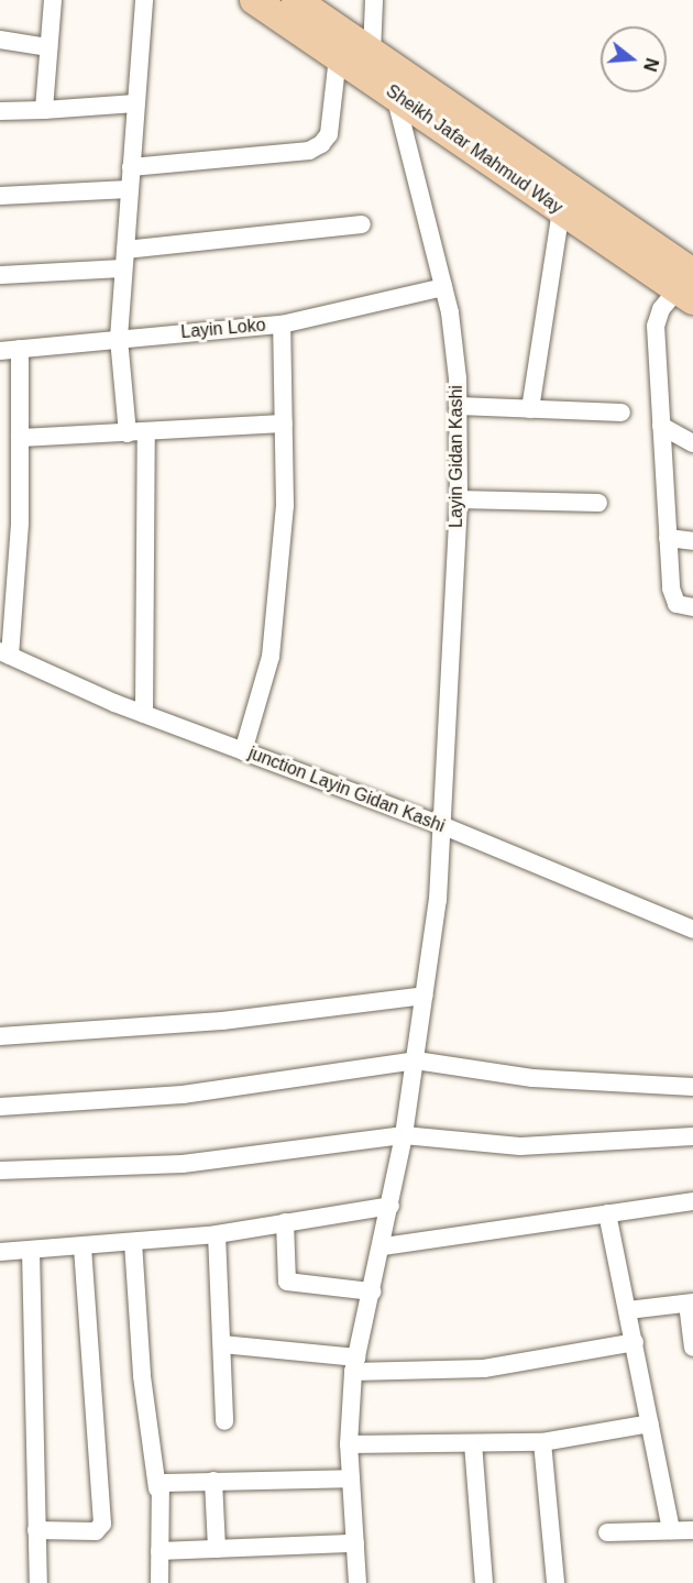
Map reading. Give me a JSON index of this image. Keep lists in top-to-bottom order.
{
  "streets": {
    "main road": ["Sheikh Jafar Mahmud Way"],
    "street": ["Layin Loko", "Layin Gidan Kashi", "junction Layin Gidan Kashi"]
  },
  "crossings": [
    ["Sheikh Jafar Mahmud Way", "Layin Gidan Kashi"],
    ["Layin Loko", "Layin Gidan Kashi"],
    ["Layin Gidan Kashi", "junction Layin Gidan Kashi"]
  ],
  "north": "right"
}
